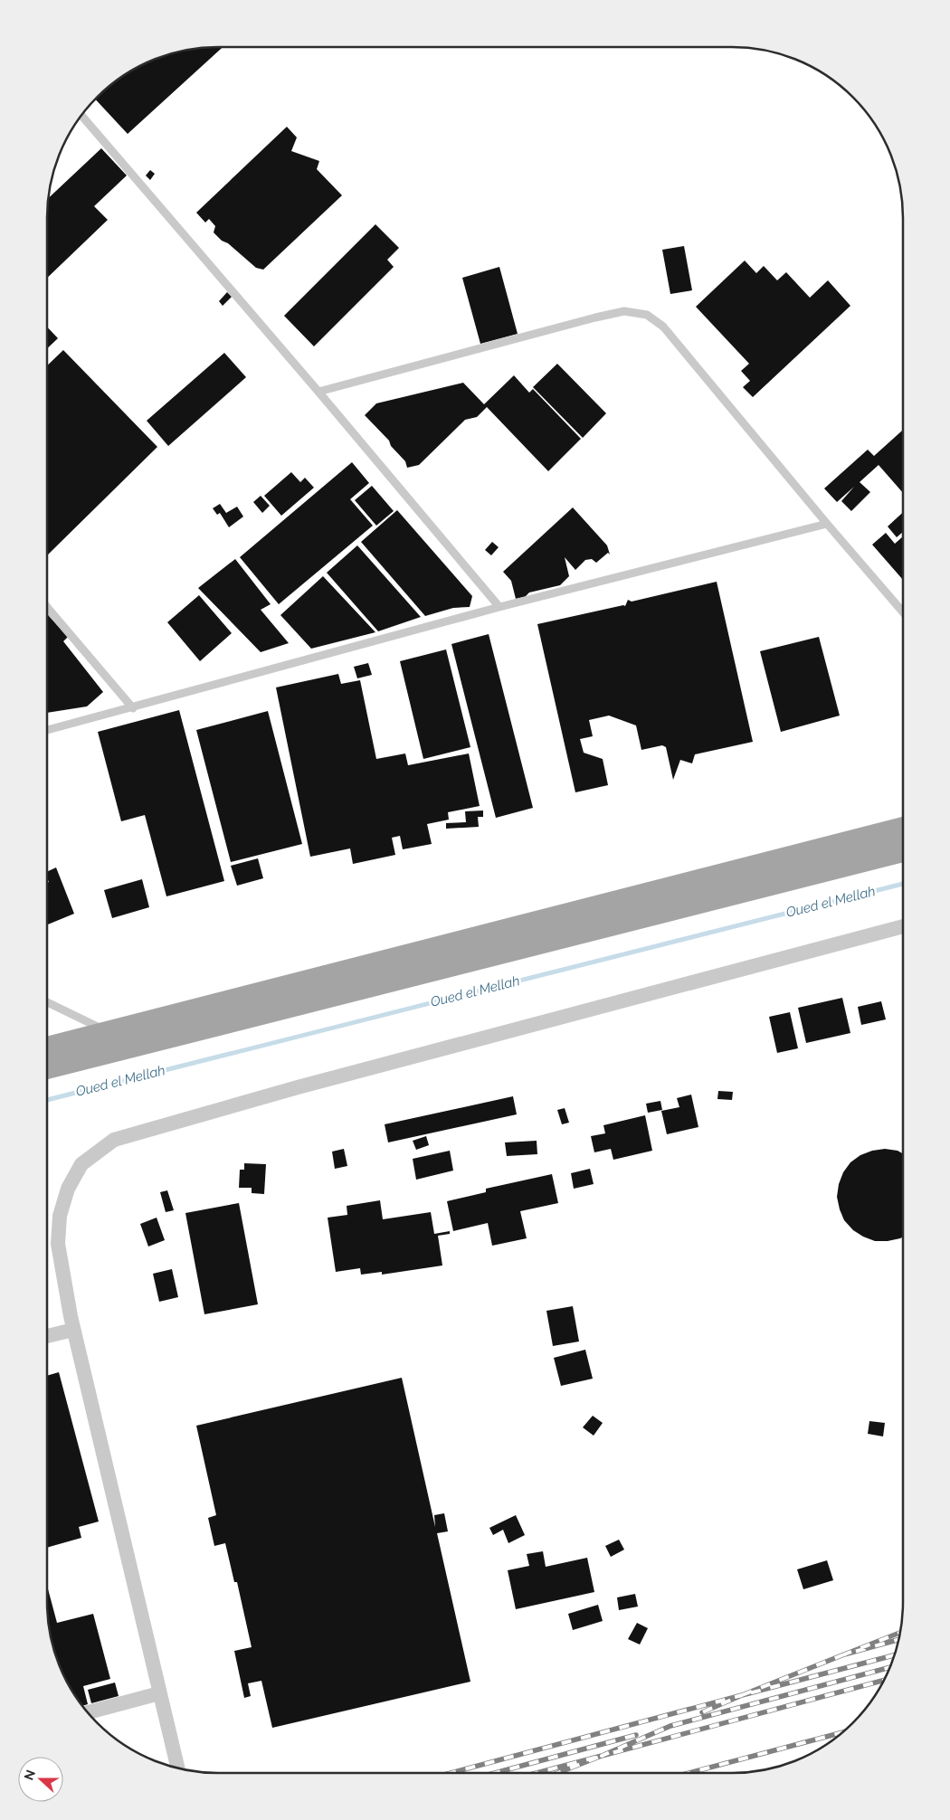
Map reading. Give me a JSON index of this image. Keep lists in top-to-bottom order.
{
  "water": ["Oued el Mellah"],
  "north": "left"
}
